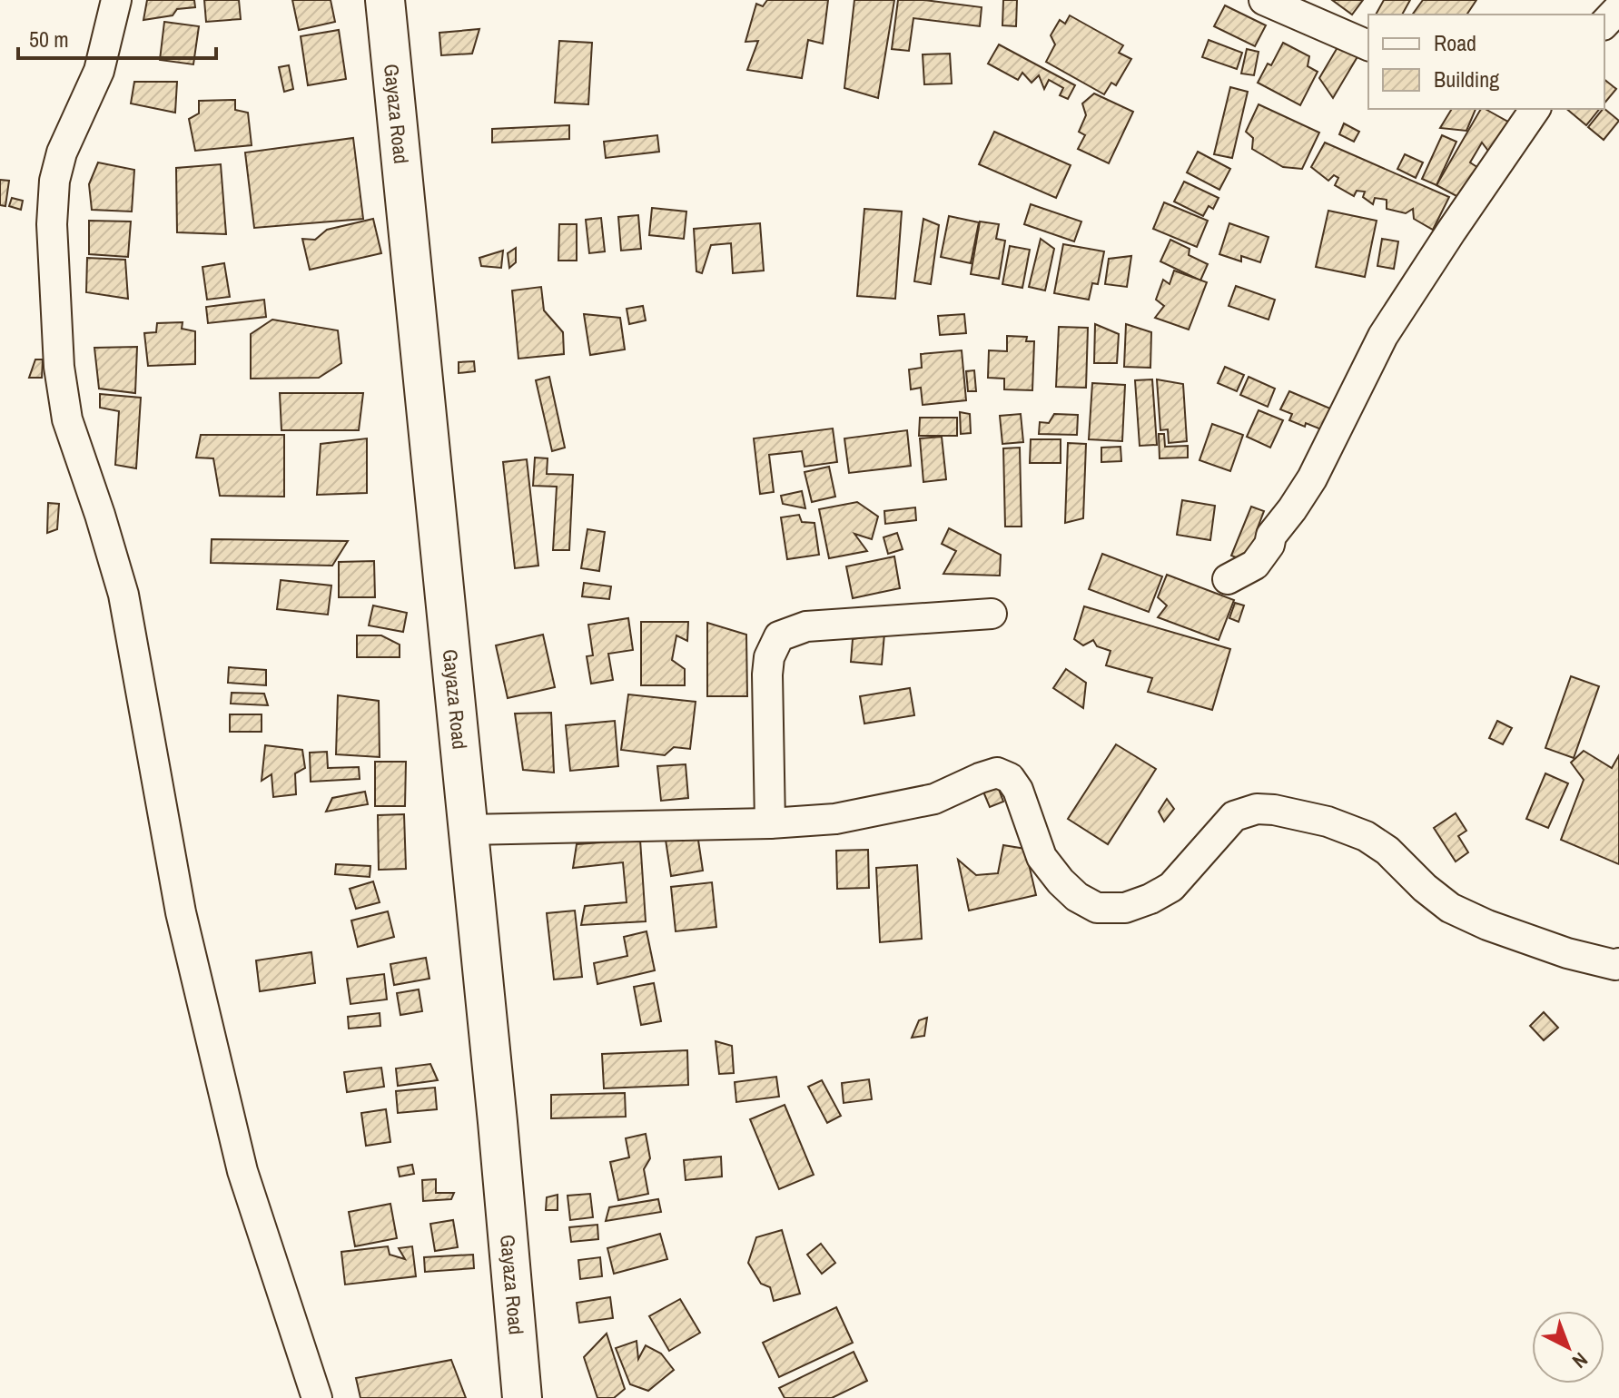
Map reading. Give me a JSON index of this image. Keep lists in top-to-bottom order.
{
  "streets": {
    "main road": ["Gayaza Road"]
  },
  "legend": ["Road", "Building"],
  "scale_bar": "50 m",
  "north": "bottom right"
}
